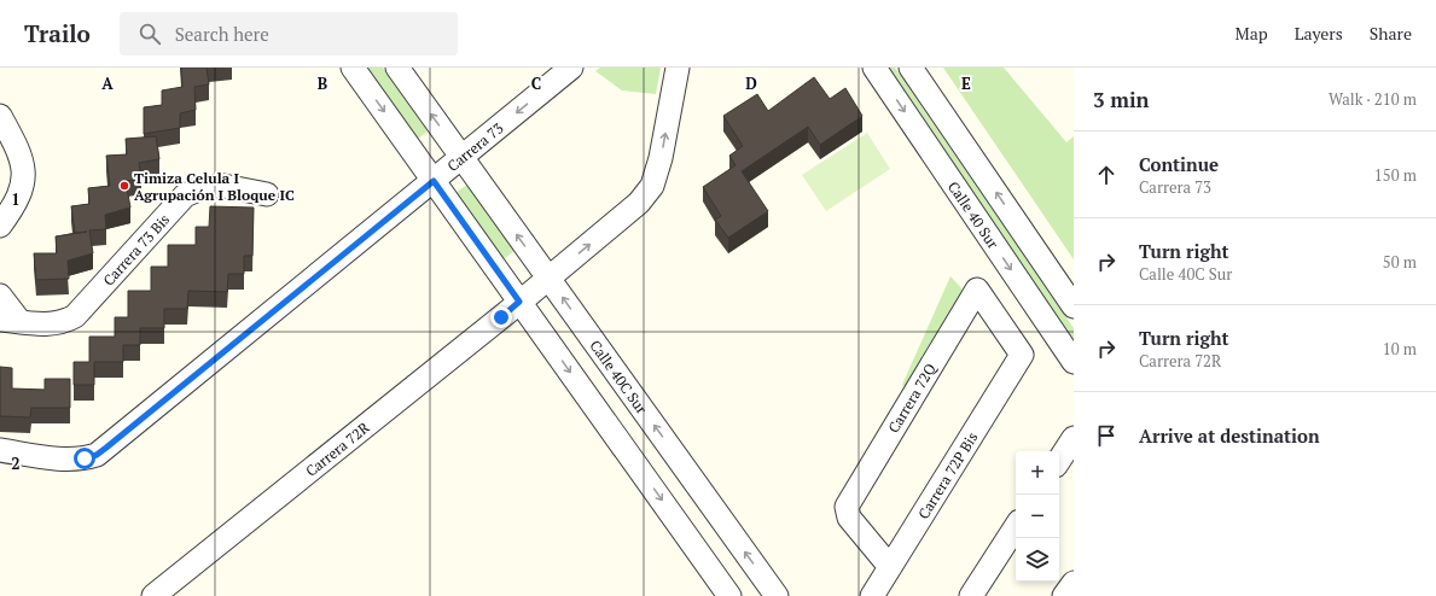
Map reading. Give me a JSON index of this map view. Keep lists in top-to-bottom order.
{
  "streets": {
    "street": [
      "Carrera 73",
      "Calle 40 Sur",
      "Carrera 73 Bis",
      "Calle 40C Sur",
      "Carrera 72Q",
      "Carrera 72R",
      "Carrera 72P Bis"
    ]
  },
  "crossings": [
    ["Carrera 73", "Calle 40C Sur"],
    ["Carrera 72Q", "Carrera 72P Bis"]
  ],
  "places": ["Timiza Celula I Agrupación I Bloque IC"],
  "page": {
    "header": "Trailo",
    "search": "Search here",
    "nav": ["Map", "Layers", "Share"],
    "heading": ["3 min", "Walk · 210 m"],
    "list": [
      ["Continue", "Carrera 73", "150 m"],
      ["Turn right", "Calle 40C Sur", "50 m"],
      ["Turn right", "Carrera 72R", "10 m"],
      "Arrive at destination"
    ],
    "map_buttons": ["+", "−"]
  },
  "grid": {
    "columns": [
      "A",
      "B",
      "C",
      "D",
      "E"
    ],
    "rows": ["1", "2"]
  }
}
